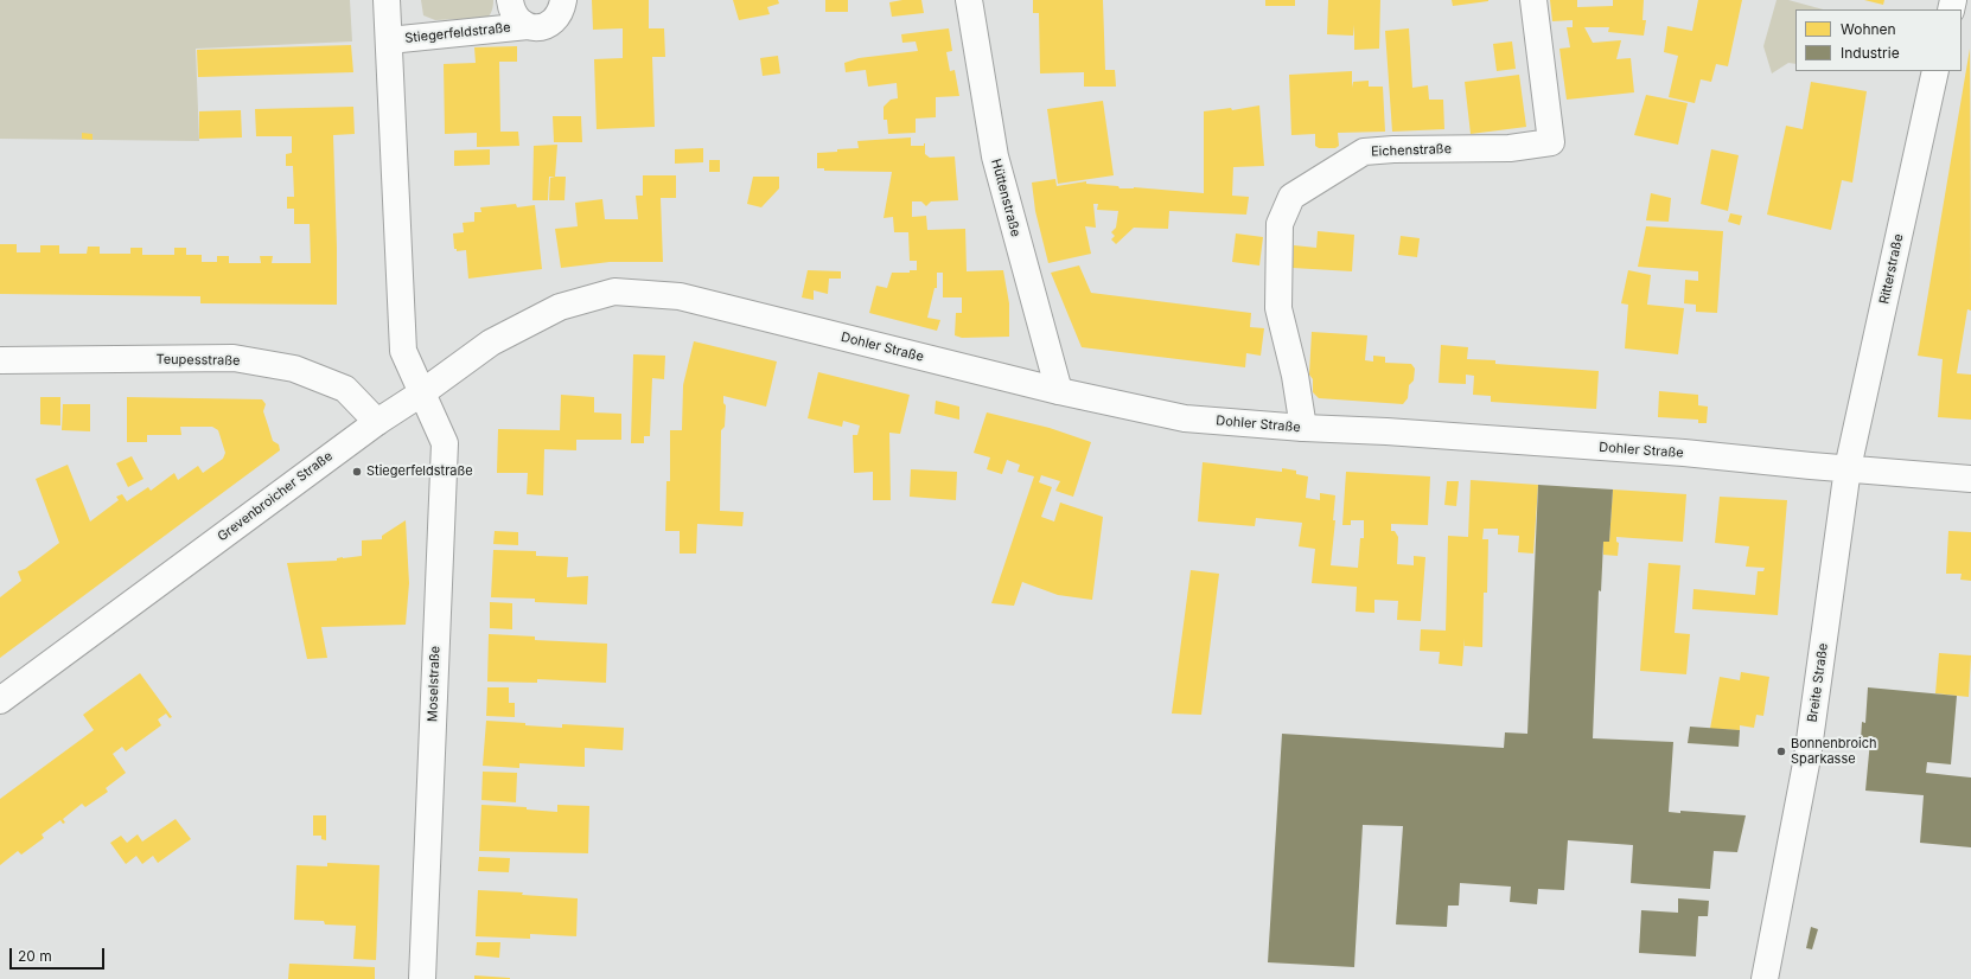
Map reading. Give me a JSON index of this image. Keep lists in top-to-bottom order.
{
  "streets": {
    "main road": [
      "Stiegerfeldstraße",
      "Eichenstraße",
      "Hüttenstraße",
      "Ritterstraße",
      "Dohler Straße",
      "Teupesstraße",
      "Grevenbroicher Straße",
      "Breite Straße",
      "Moselstraße"
    ]
  },
  "crossings": [
    ["Stiegerfeldstraße", "Grevenbroicher Straße"],
    ["Stiegerfeldstraße", "Moselstraße"],
    ["Eichenstraße", "Dohler Straße"],
    ["Hüttenstraße", "Dohler Straße"],
    ["Ritterstraße", "Dohler Straße"],
    ["Ritterstraße", "Breite Straße"],
    ["Dohler Straße", "Grevenbroicher Straße"],
    ["Dohler Straße", "Breite Straße"],
    ["Teupesstraße", "Grevenbroicher Straße"],
    ["Grevenbroicher Straße", "Moselstraße"]
  ],
  "places": ["Stiegerfeldstraße", "Bonnenbroich Sparkasse"],
  "legend": ["Wohnen", "Industrie"],
  "scale_bar": "20 m"
}
